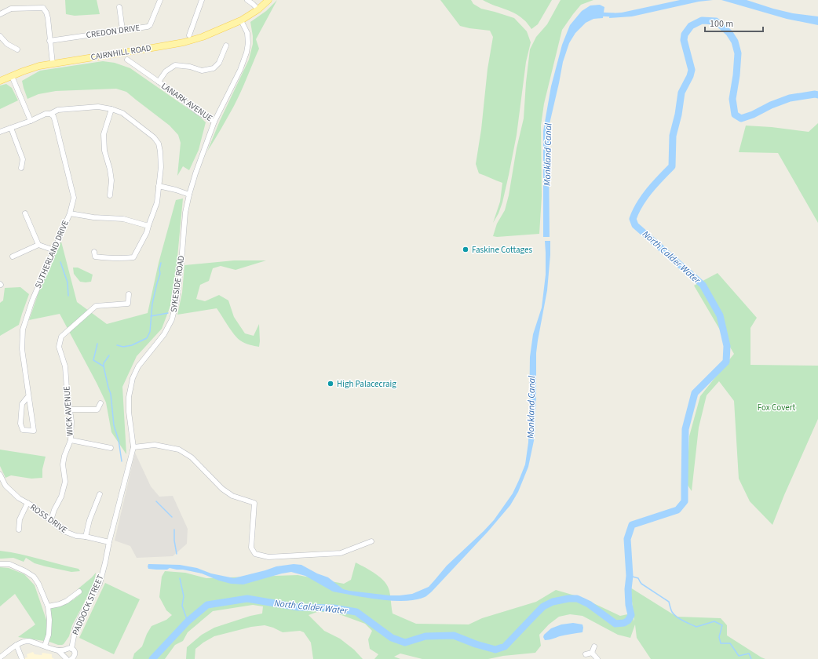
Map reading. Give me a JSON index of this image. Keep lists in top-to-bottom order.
{
  "streets": {
    "main road": ["CAIRNHILL ROAD"],
    "street": [
      "CREDON DRIVE",
      "LANARK AVENUE",
      "SUTHERLAND DRIVE",
      "SYKESIDE ROAD",
      "WICK AVENUE",
      "ROSS DRIVE",
      "PADDOCK STREET"
    ]
  },
  "crossings": [
    ["CAIRNHILL ROAD", "SYKESIDE ROAD"],
    ["LANARK AVENUE", "SYKESIDE ROAD"],
    ["SYKESIDE ROAD", "ROSS DRIVE"],
    ["SYKESIDE ROAD", "PADDOCK STREET"],
    ["WICK AVENUE", "ROSS DRIVE"]
  ],
  "water": ["Monkland Canal", "North Calder Water"],
  "parks": ["Fox Covert"],
  "places": ["Faskine Cottages", "High Palacecraig"],
  "scale_bar": "100 m"
}
